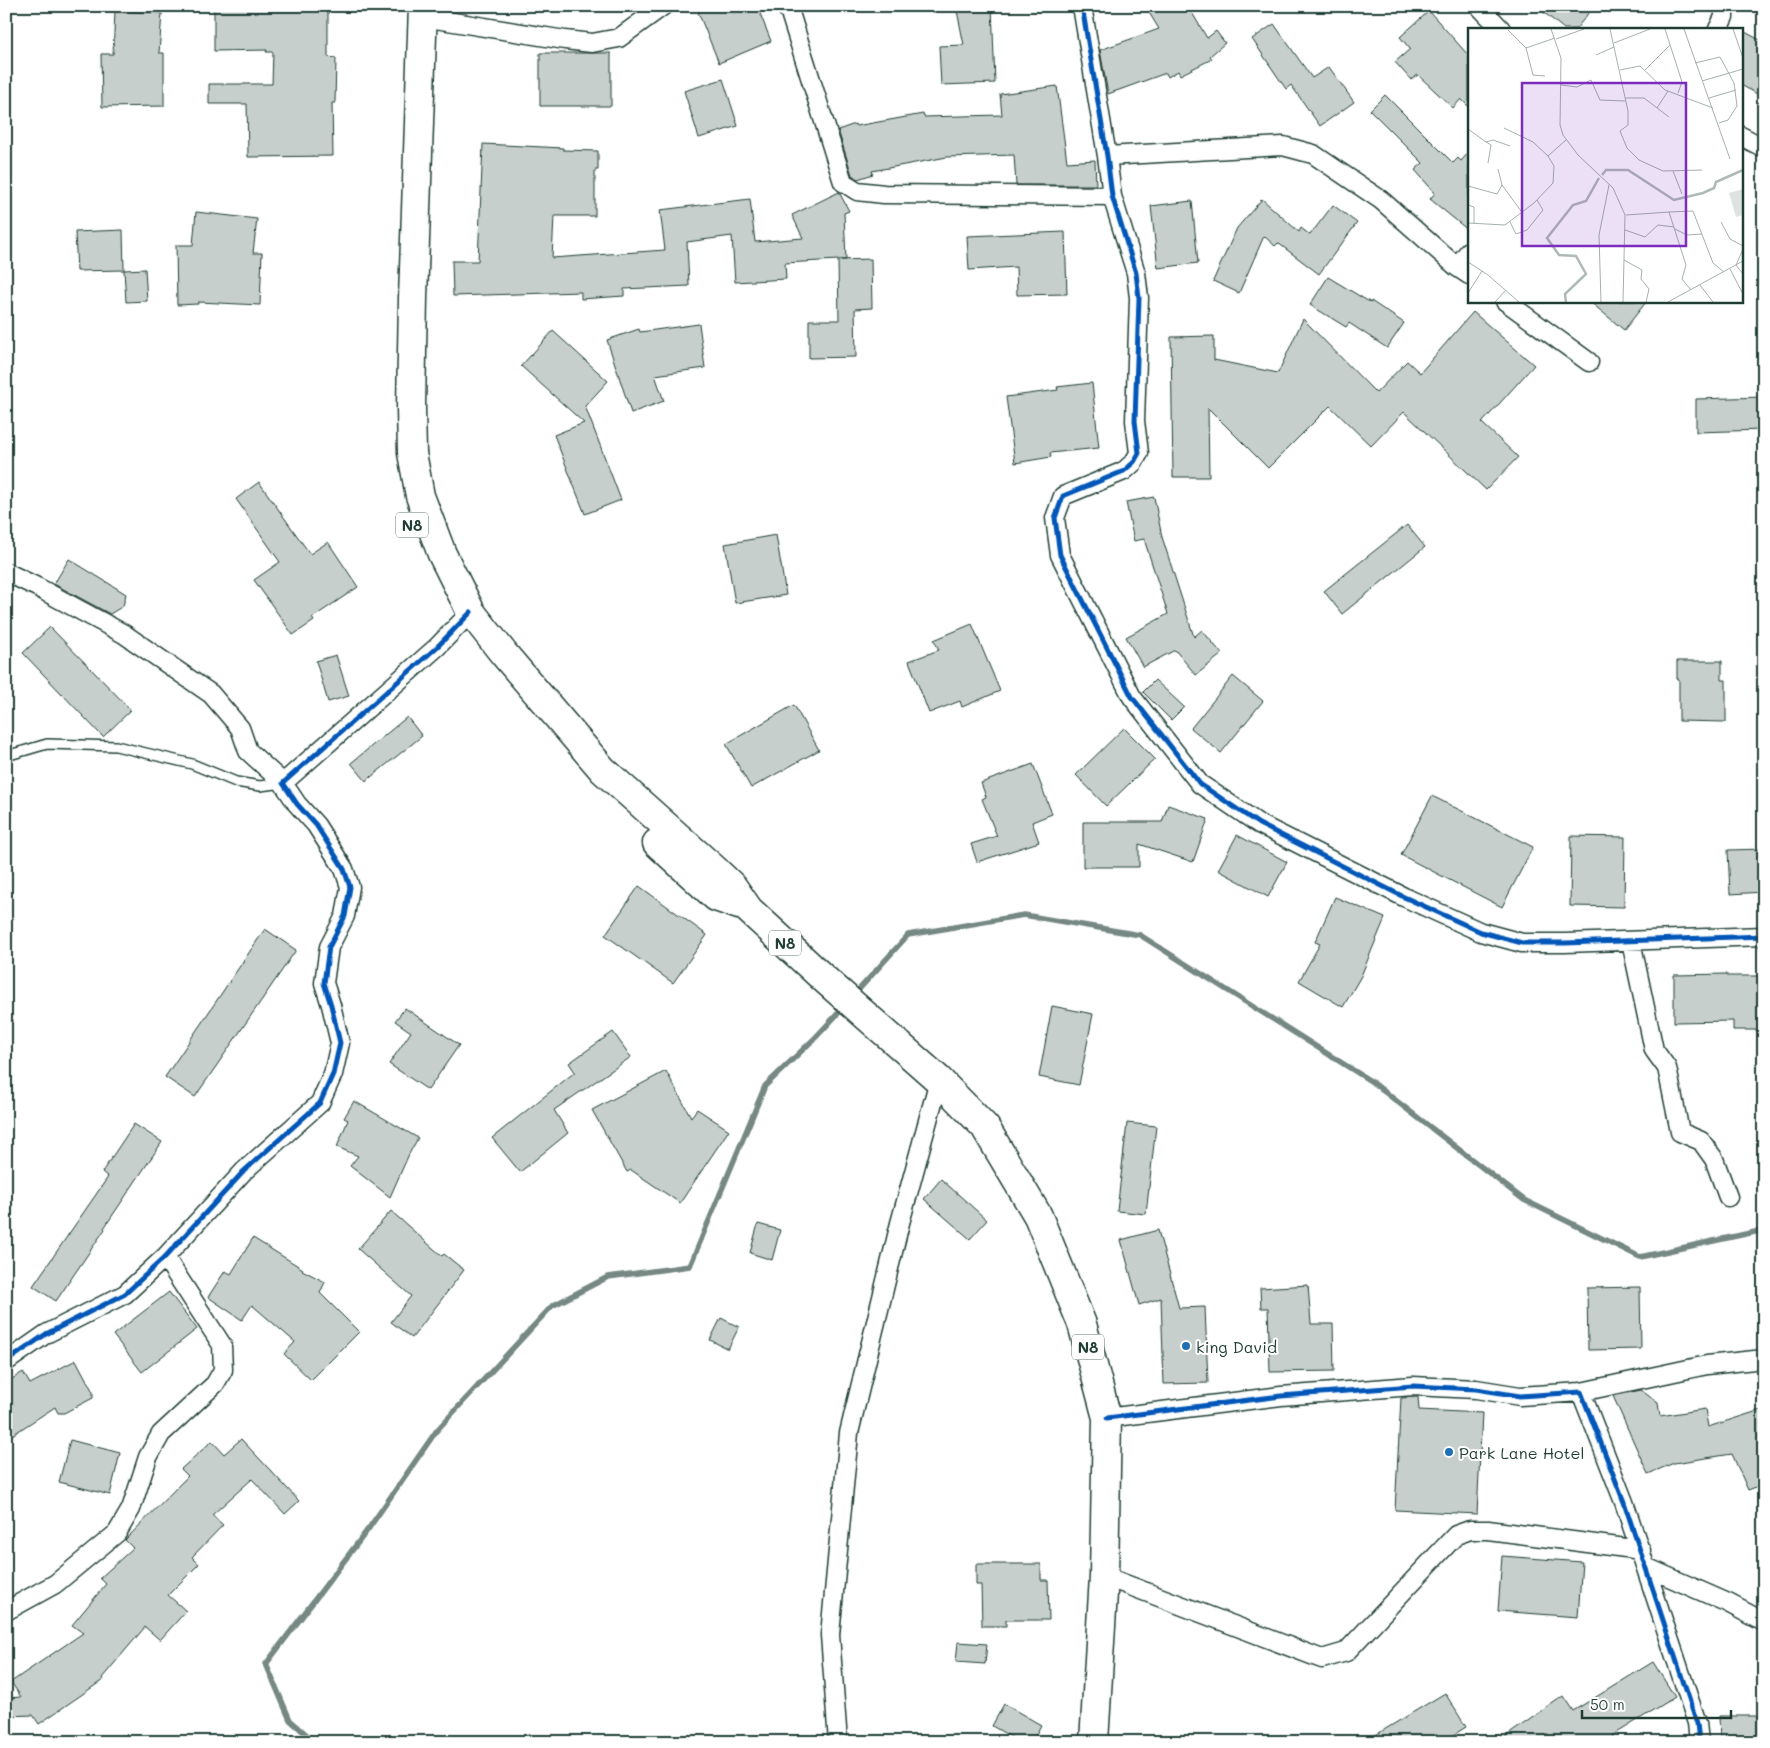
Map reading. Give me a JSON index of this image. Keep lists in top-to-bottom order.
{
  "streets": {
    "highway": ["N8"]
  },
  "places": ["king David", "Park Lane Hotel"],
  "scale_bar": "50 m"
}
